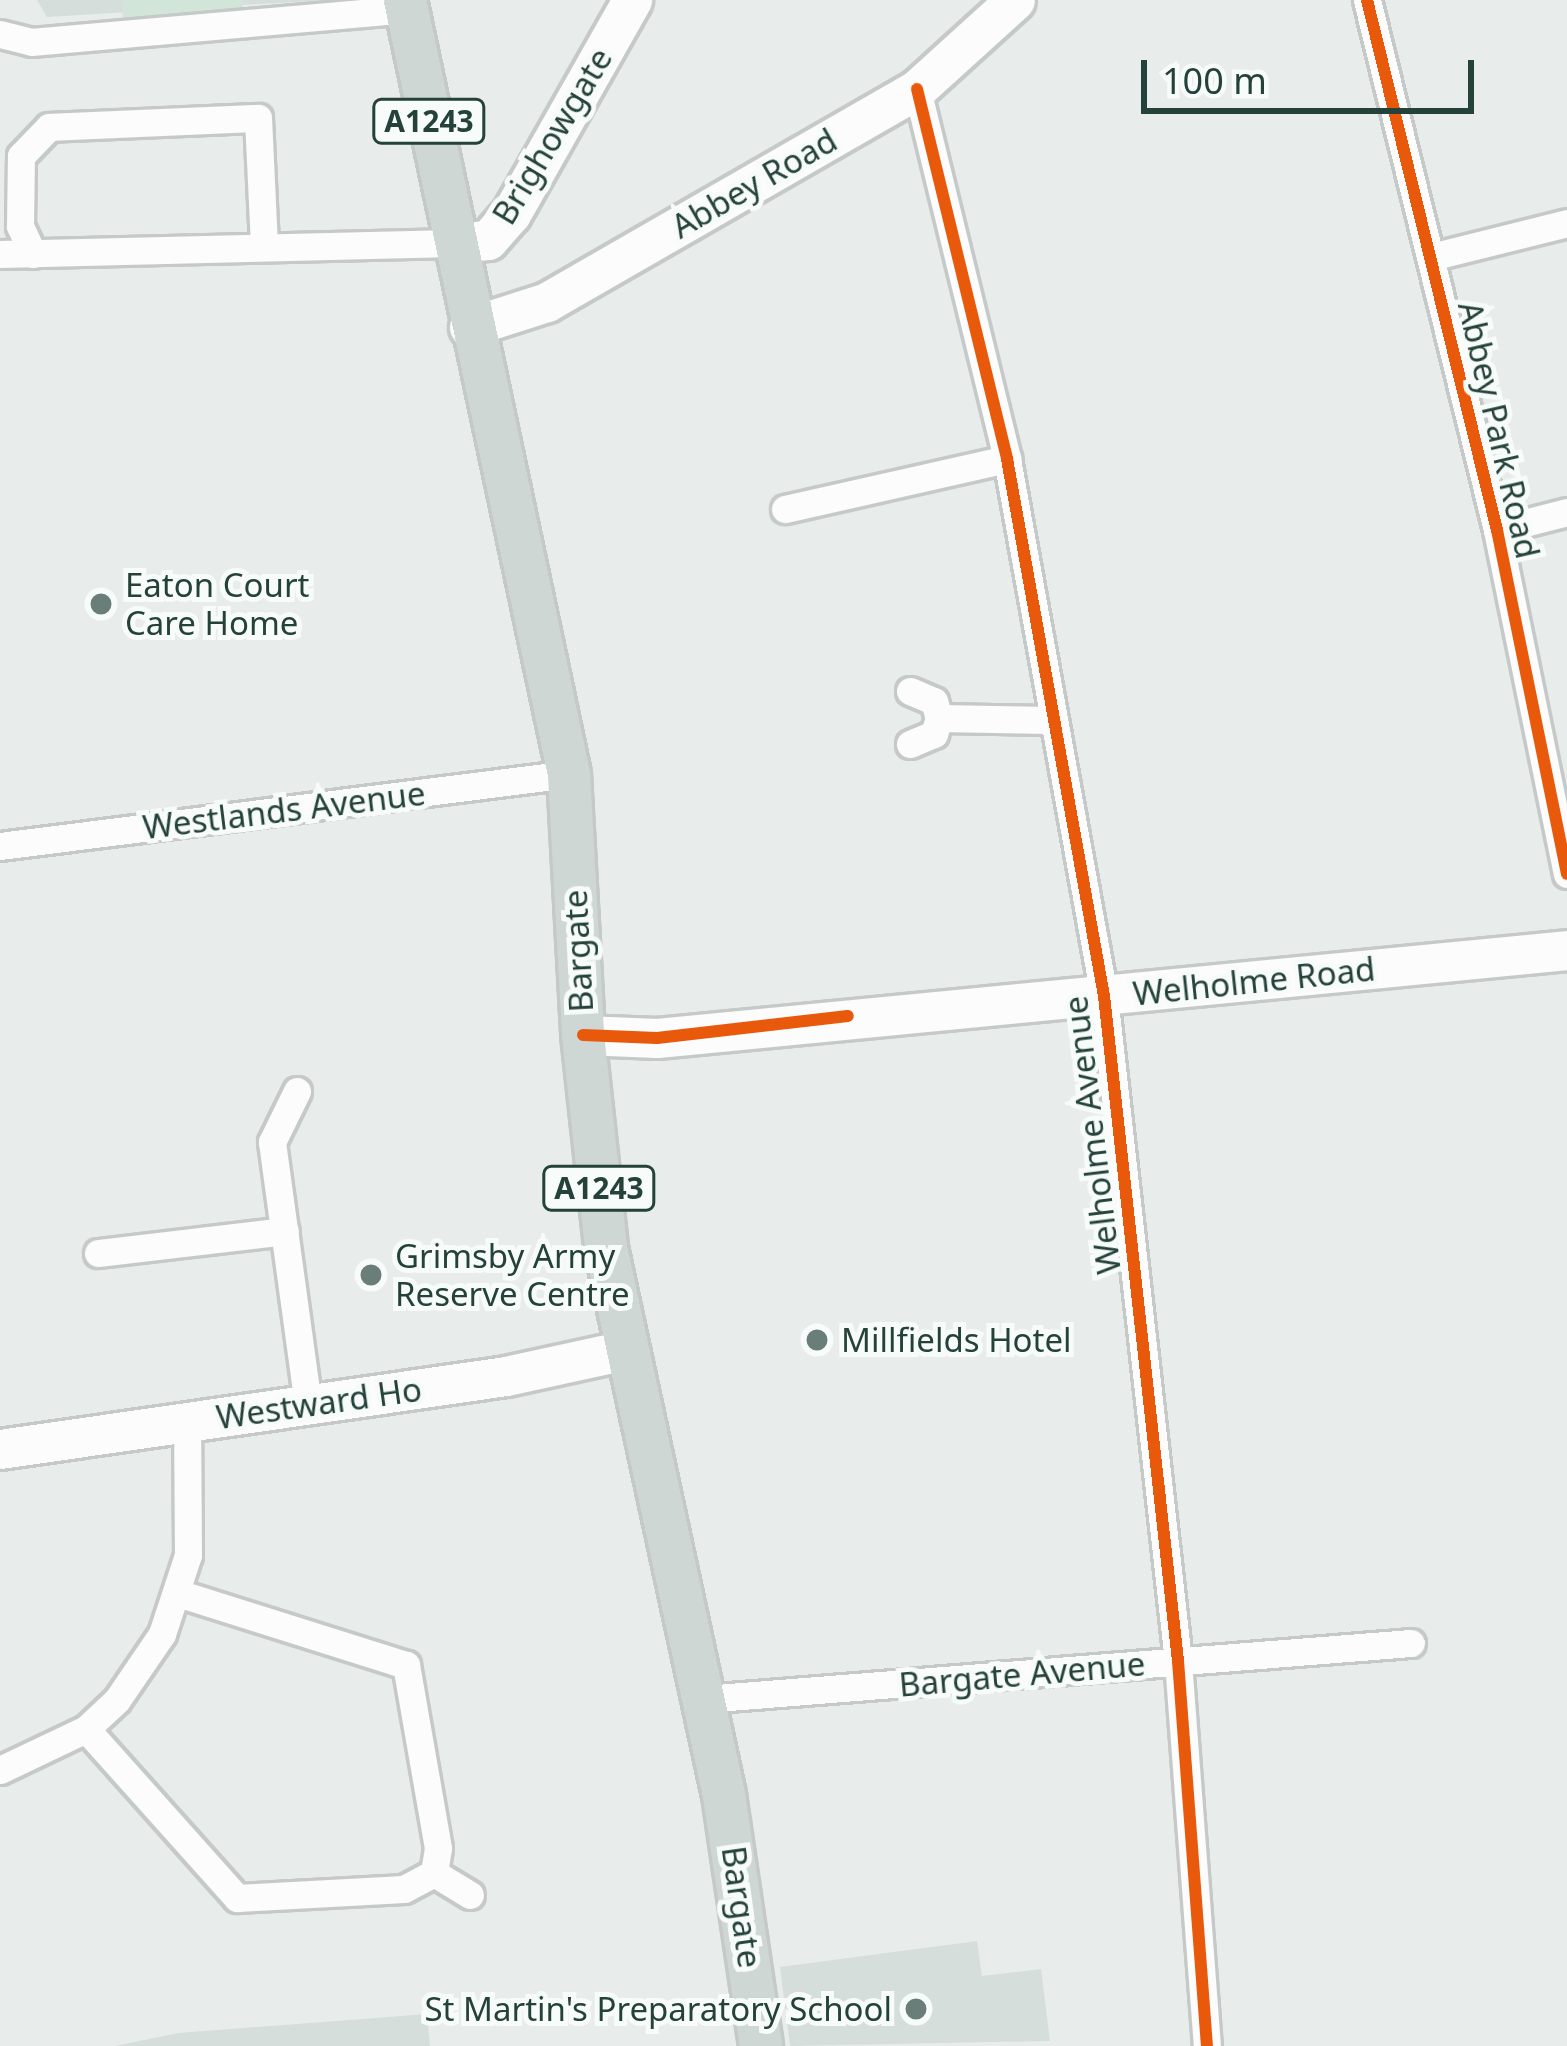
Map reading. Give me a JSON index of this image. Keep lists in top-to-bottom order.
{
  "streets": {
    "main road": ["A1243", "Bargate"],
    "street": [
      "Brighowgate",
      "Abbey Road",
      "Abbey Park Road",
      "Westlands Avenue",
      "Welholme Road",
      "Welholme Avenue",
      "Westward Ho",
      "Bargate Avenue"
    ]
  },
  "crossings": [
    ["Brighowgate", "Bargate"],
    ["Abbey Road", "Bargate"],
    ["Abbey Road", "Welholme Avenue"],
    ["Westlands Avenue", "Bargate"],
    ["Bargate", "Welholme Road"],
    ["Bargate", "Westward Ho"],
    ["Bargate", "Bargate Avenue"],
    ["Welholme Road", "Welholme Avenue"],
    ["Welholme Avenue", "Bargate Avenue"]
  ],
  "places": [
    "Eaton Court Care Home",
    "Grimsby Army Reserve Centre",
    "Millfields Hotel",
    "St Martin's Preparatory School"
  ],
  "scale_bar": "100 m"
}
